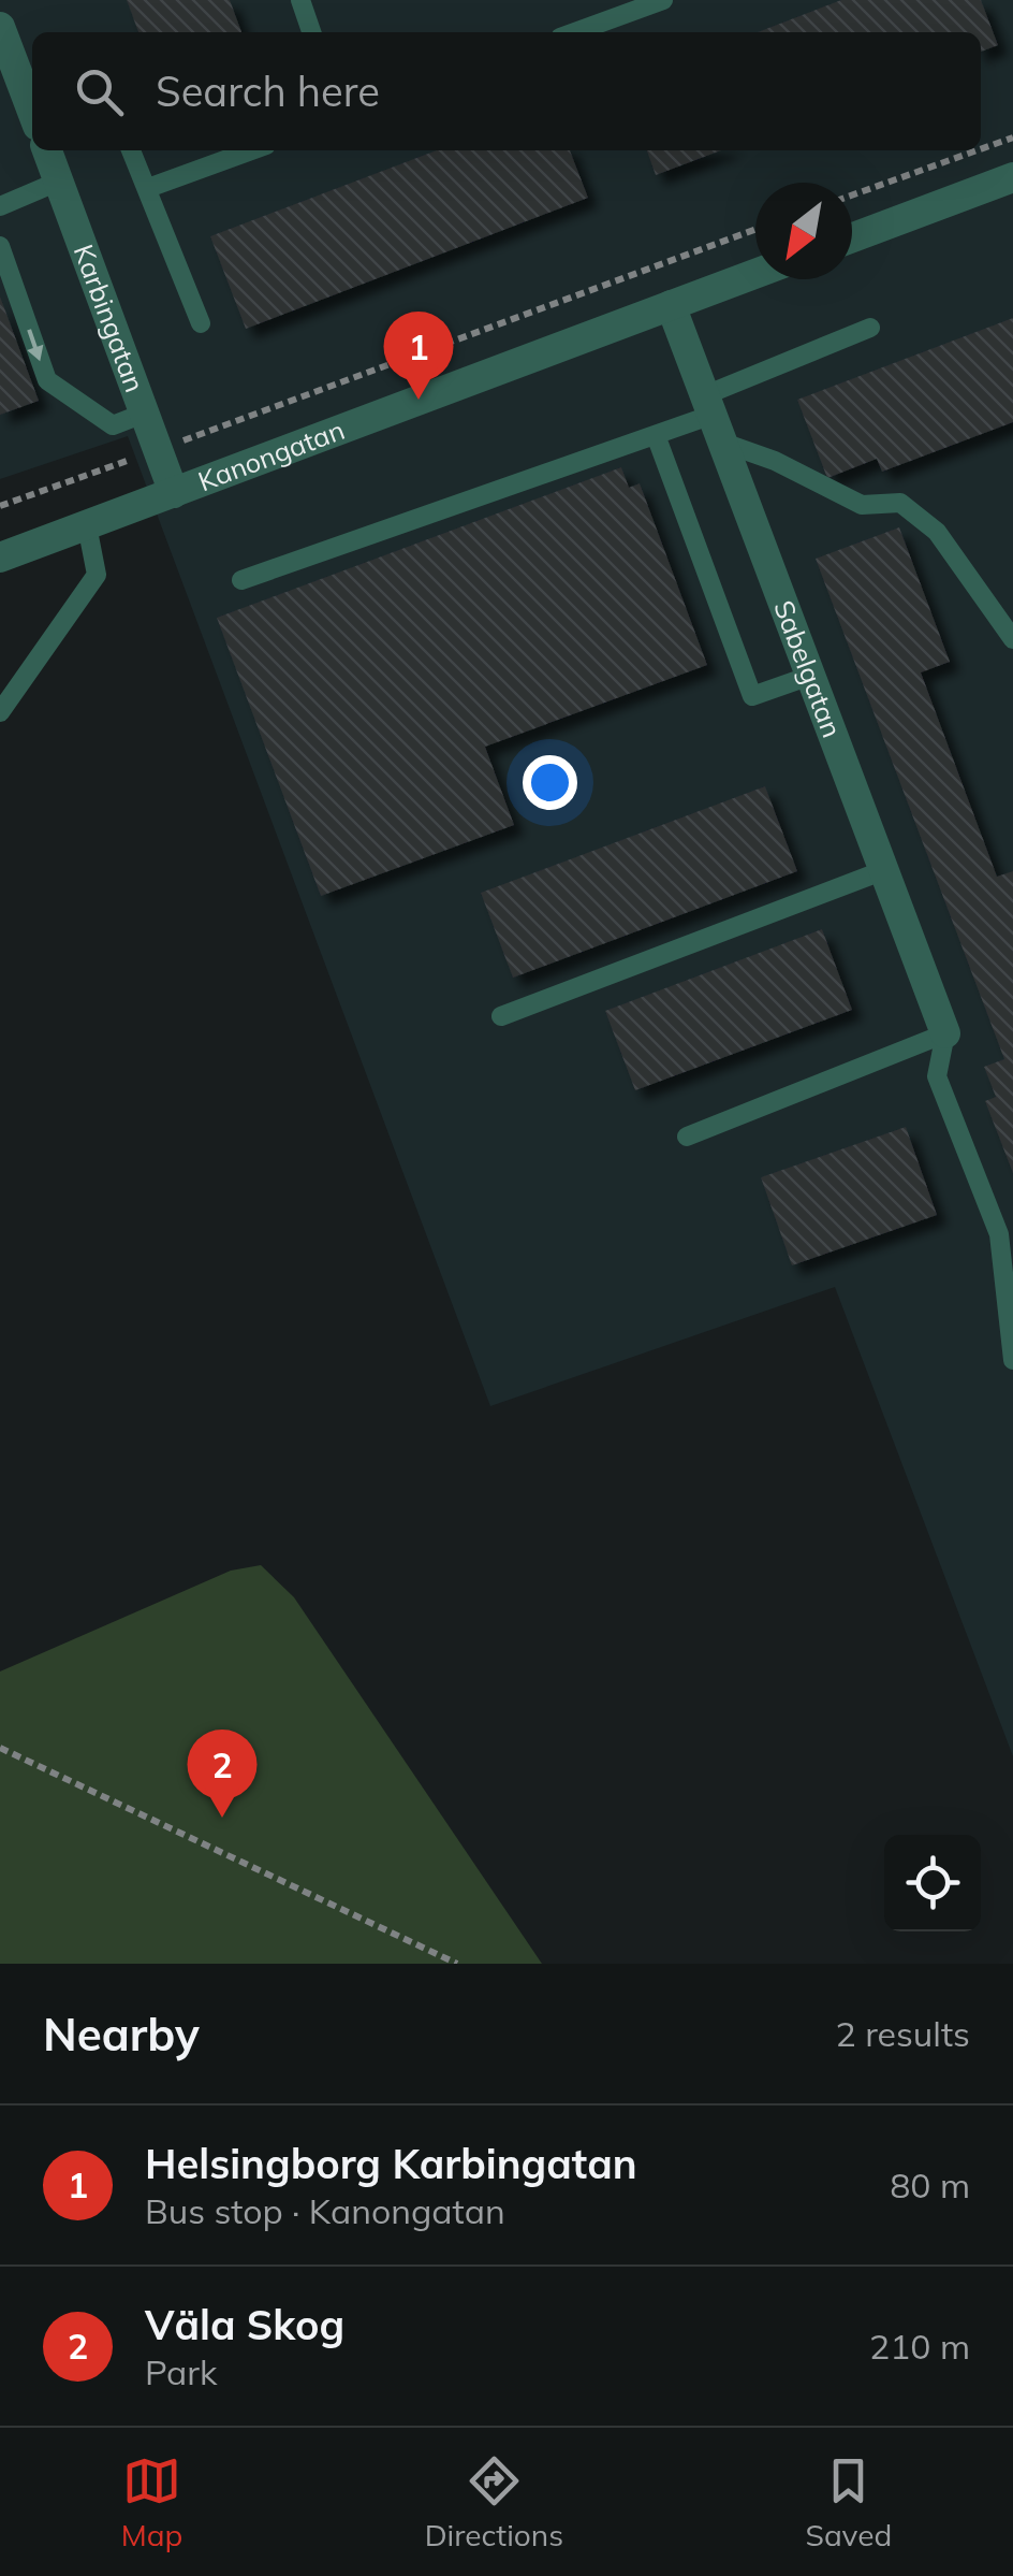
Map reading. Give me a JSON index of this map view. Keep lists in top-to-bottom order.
{
  "streets": {
    "street": ["Karbingatan", "Kanongatan", "Sabelgatan"]
  },
  "crossings": [
    ["Karbingatan", "Kanongatan"],
    ["Kanongatan", "Sabelgatan"]
  ],
  "north": "bottom left",
  "page": {
    "search": "Search here",
    "pins": ["1", "2"],
    "heading": ["Nearby", "2 results"],
    "list": [
      {
        "mark": "1",
        "name": "Helsingborg Karbingatan",
        "note": "Bus stop · Kanongatan",
        "value": "80 m"
      },
      {
        "mark": "2",
        "name": "Väla Skog",
        "note": "Park",
        "value": "210 m"
      }
    ],
    "nav": ["Map", "Directions", "Saved"]
  }
}
